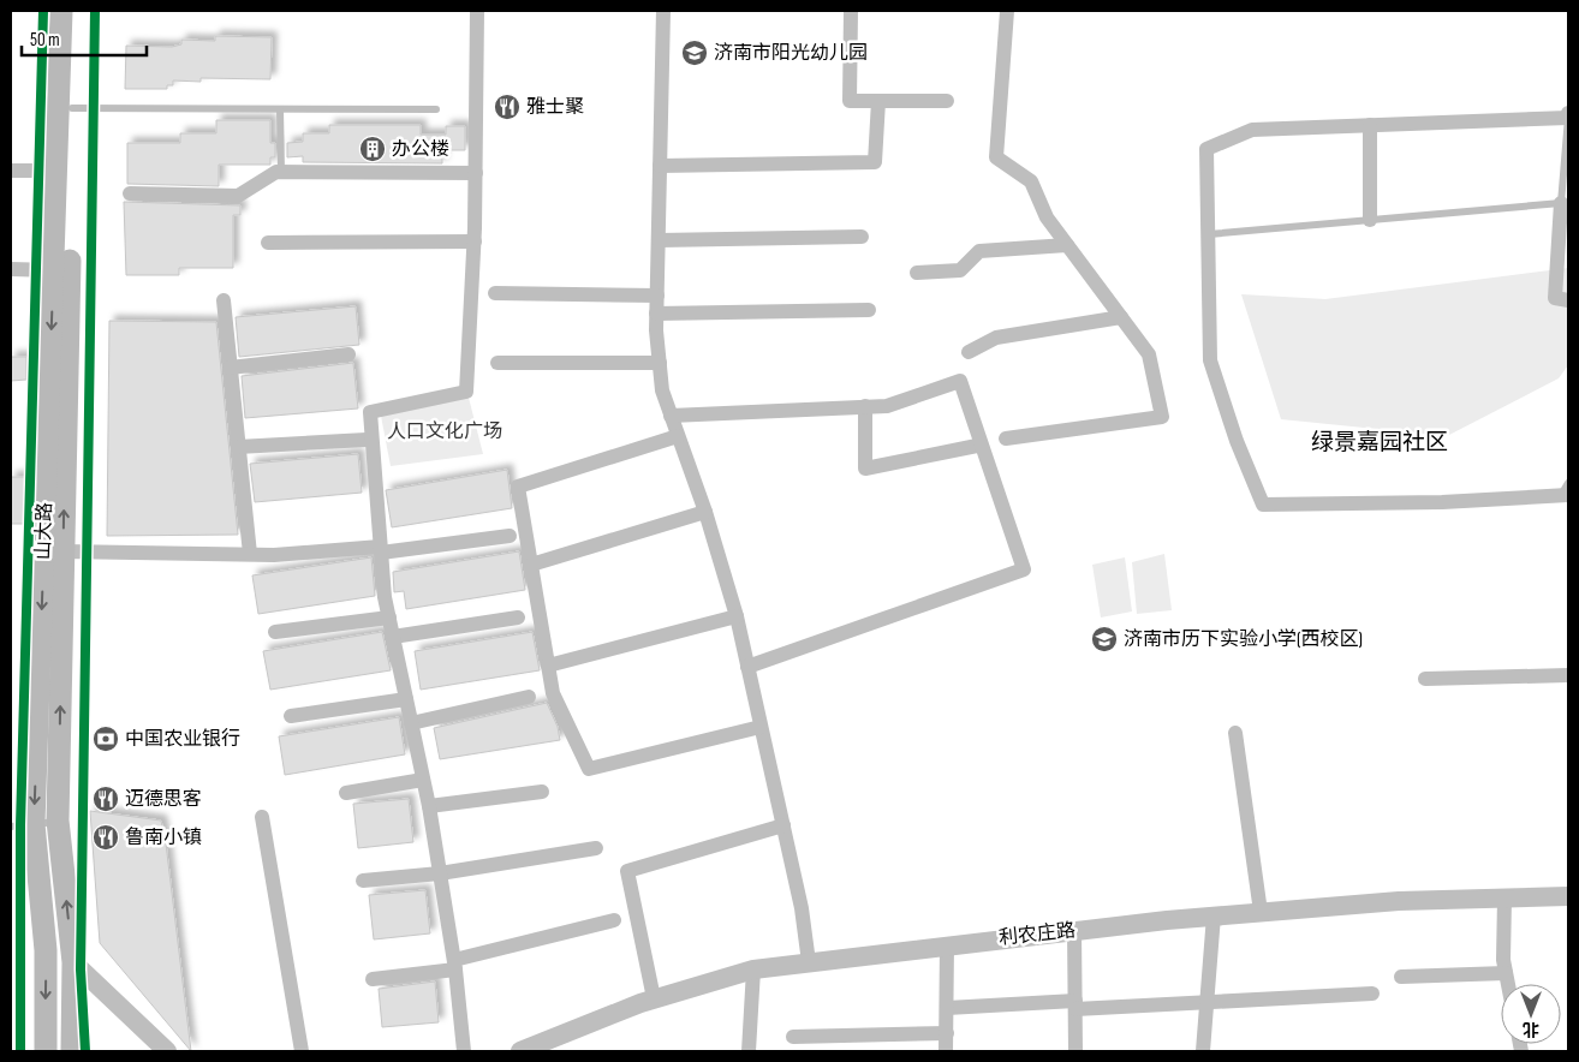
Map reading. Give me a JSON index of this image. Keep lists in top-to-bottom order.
{
  "streets": {
    "main road": ["山大路"],
    "street": ["利农庄路"]
  },
  "districts": ["绿景嘉园社区"],
  "parks": ["人口文化广场"],
  "places": {
    "school or university": ["济南市阳光幼儿园", "济南市历下实验小学(西校区)"],
    "restaurant": ["雅士聚", "迈德思客", "鲁南小镇"],
    "building": ["办公楼"],
    "bank": ["中国农业银行"]
  },
  "scale_bar": "50 m",
  "north": "bottom"
}
